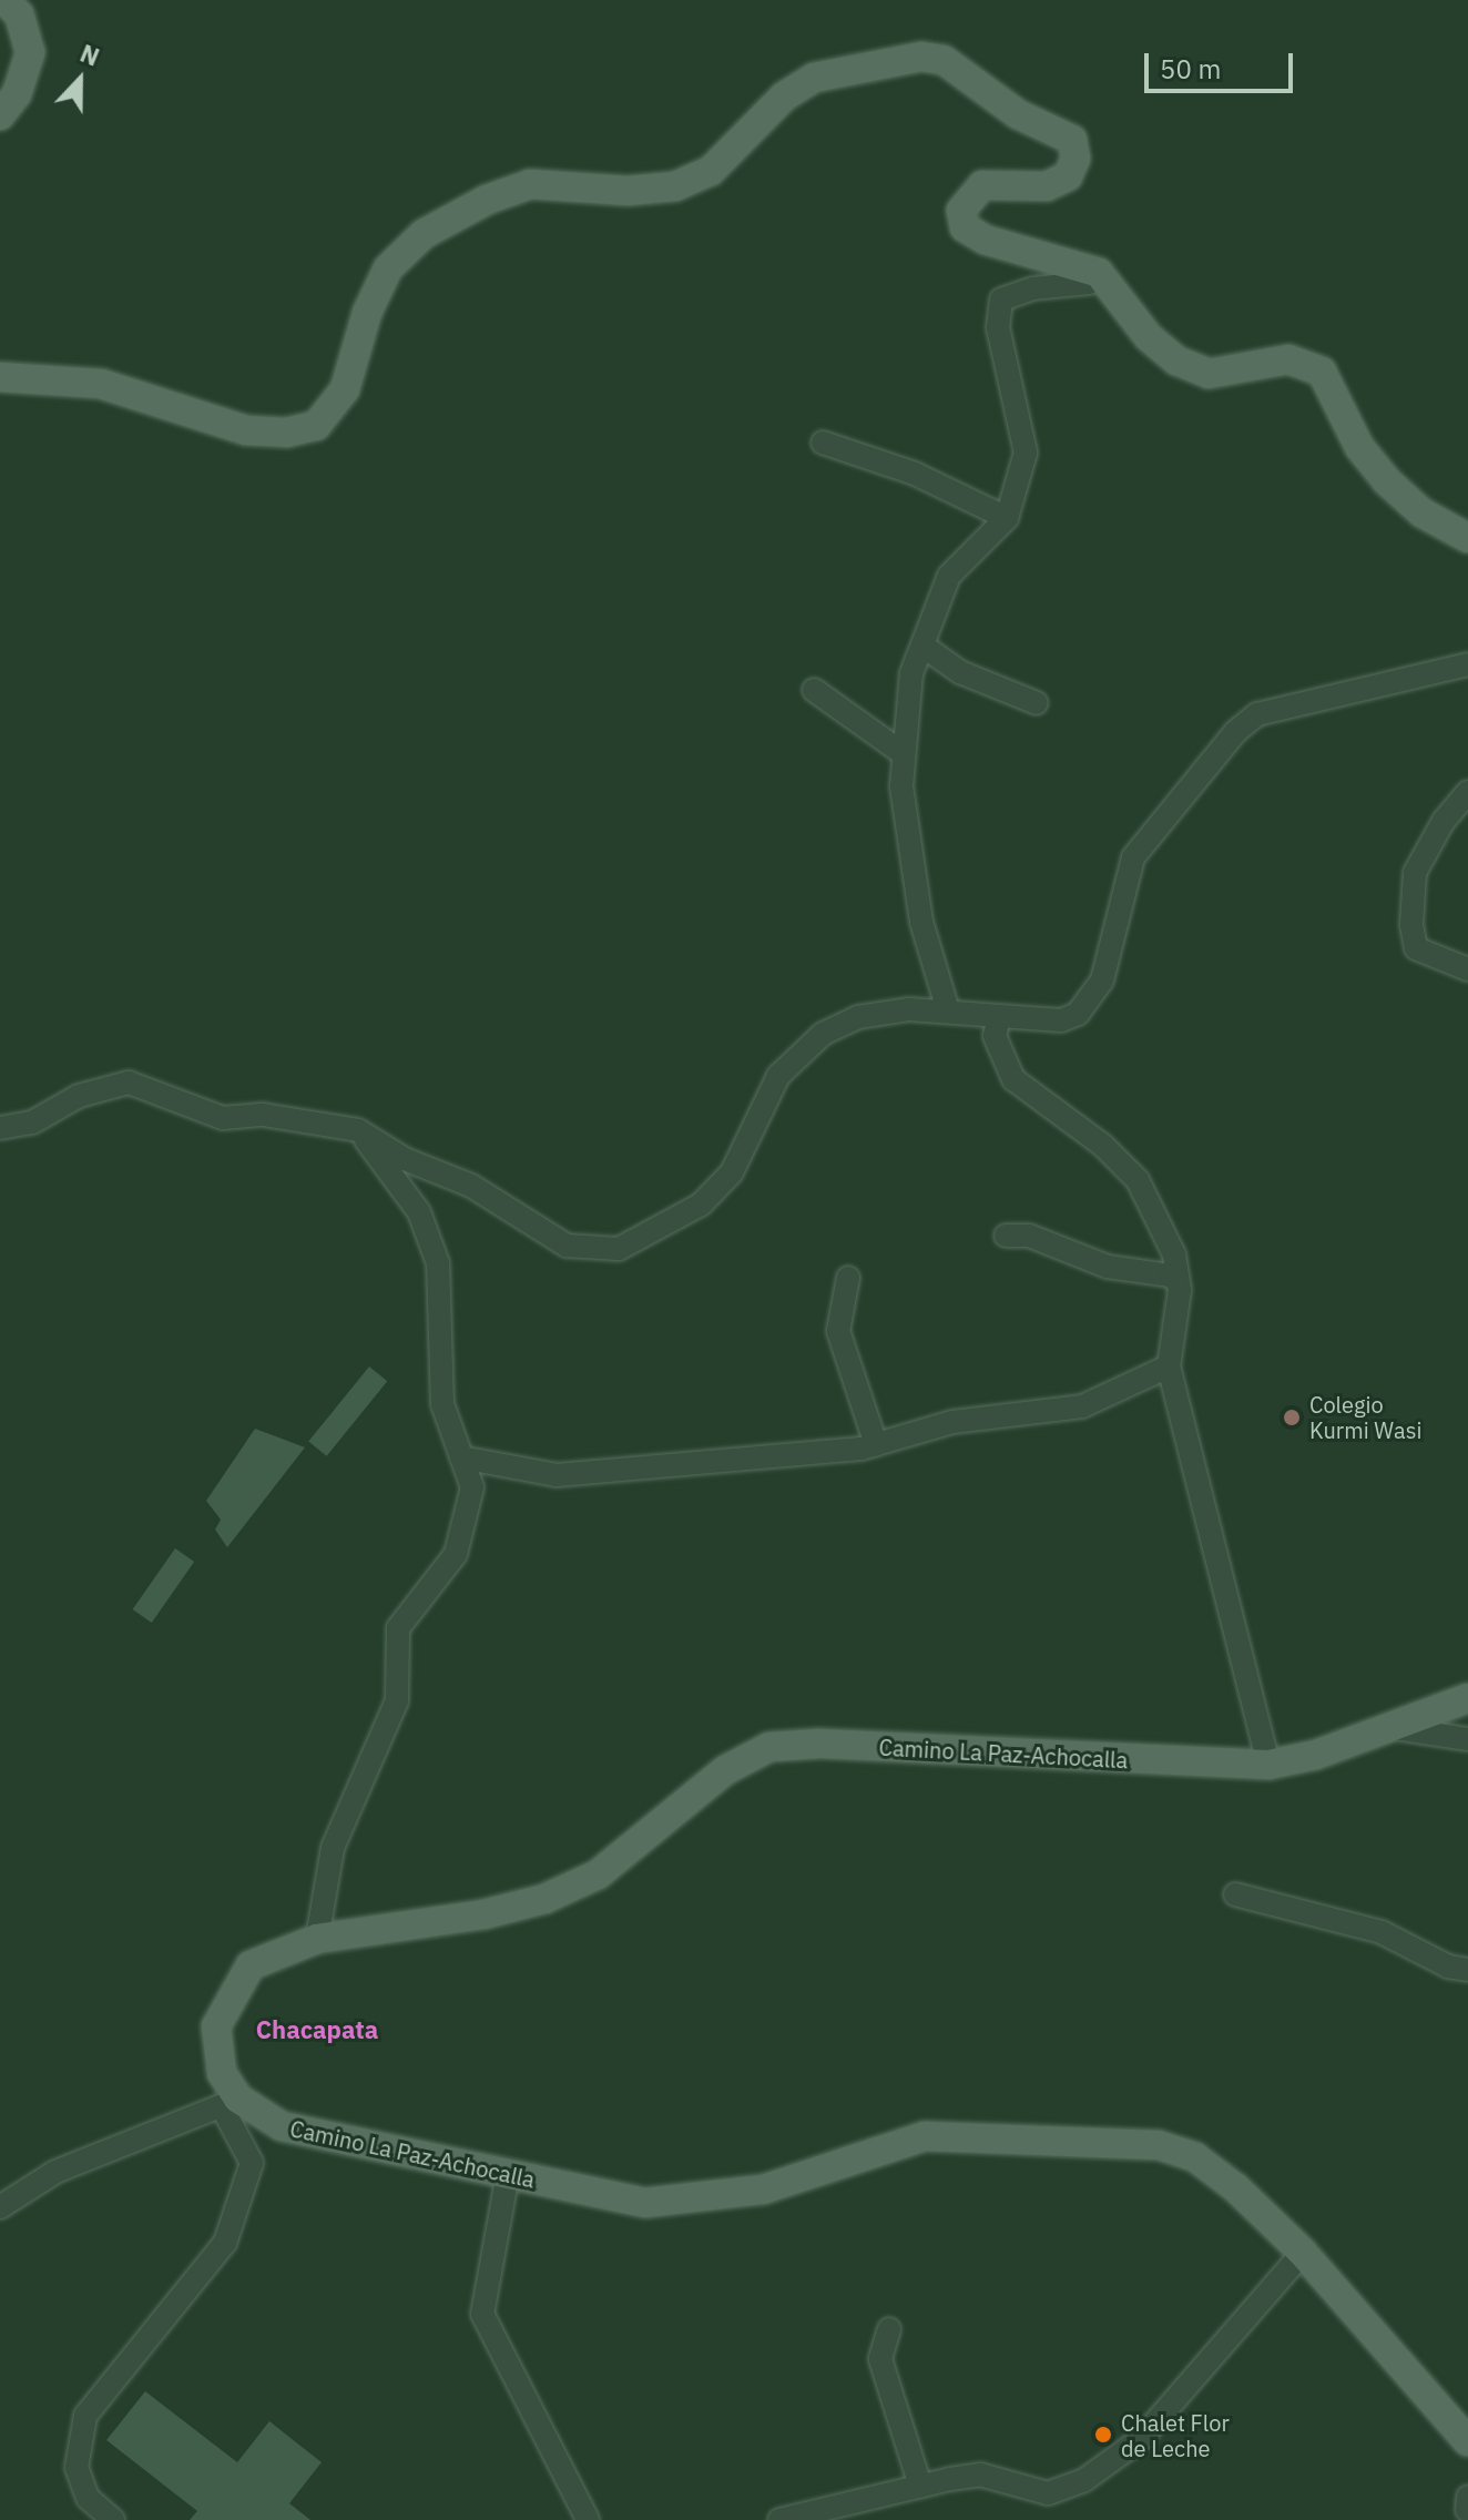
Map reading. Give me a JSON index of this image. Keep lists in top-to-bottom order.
{
  "streets": {
    "main road": ["Camino La Paz-Achocalla"]
  },
  "districts": ["Chacapata"],
  "places": ["Colegio Kurmi Wasi", "Chalet Flor de Leche"],
  "scale_bar": "50 m",
  "north": "top"
}
